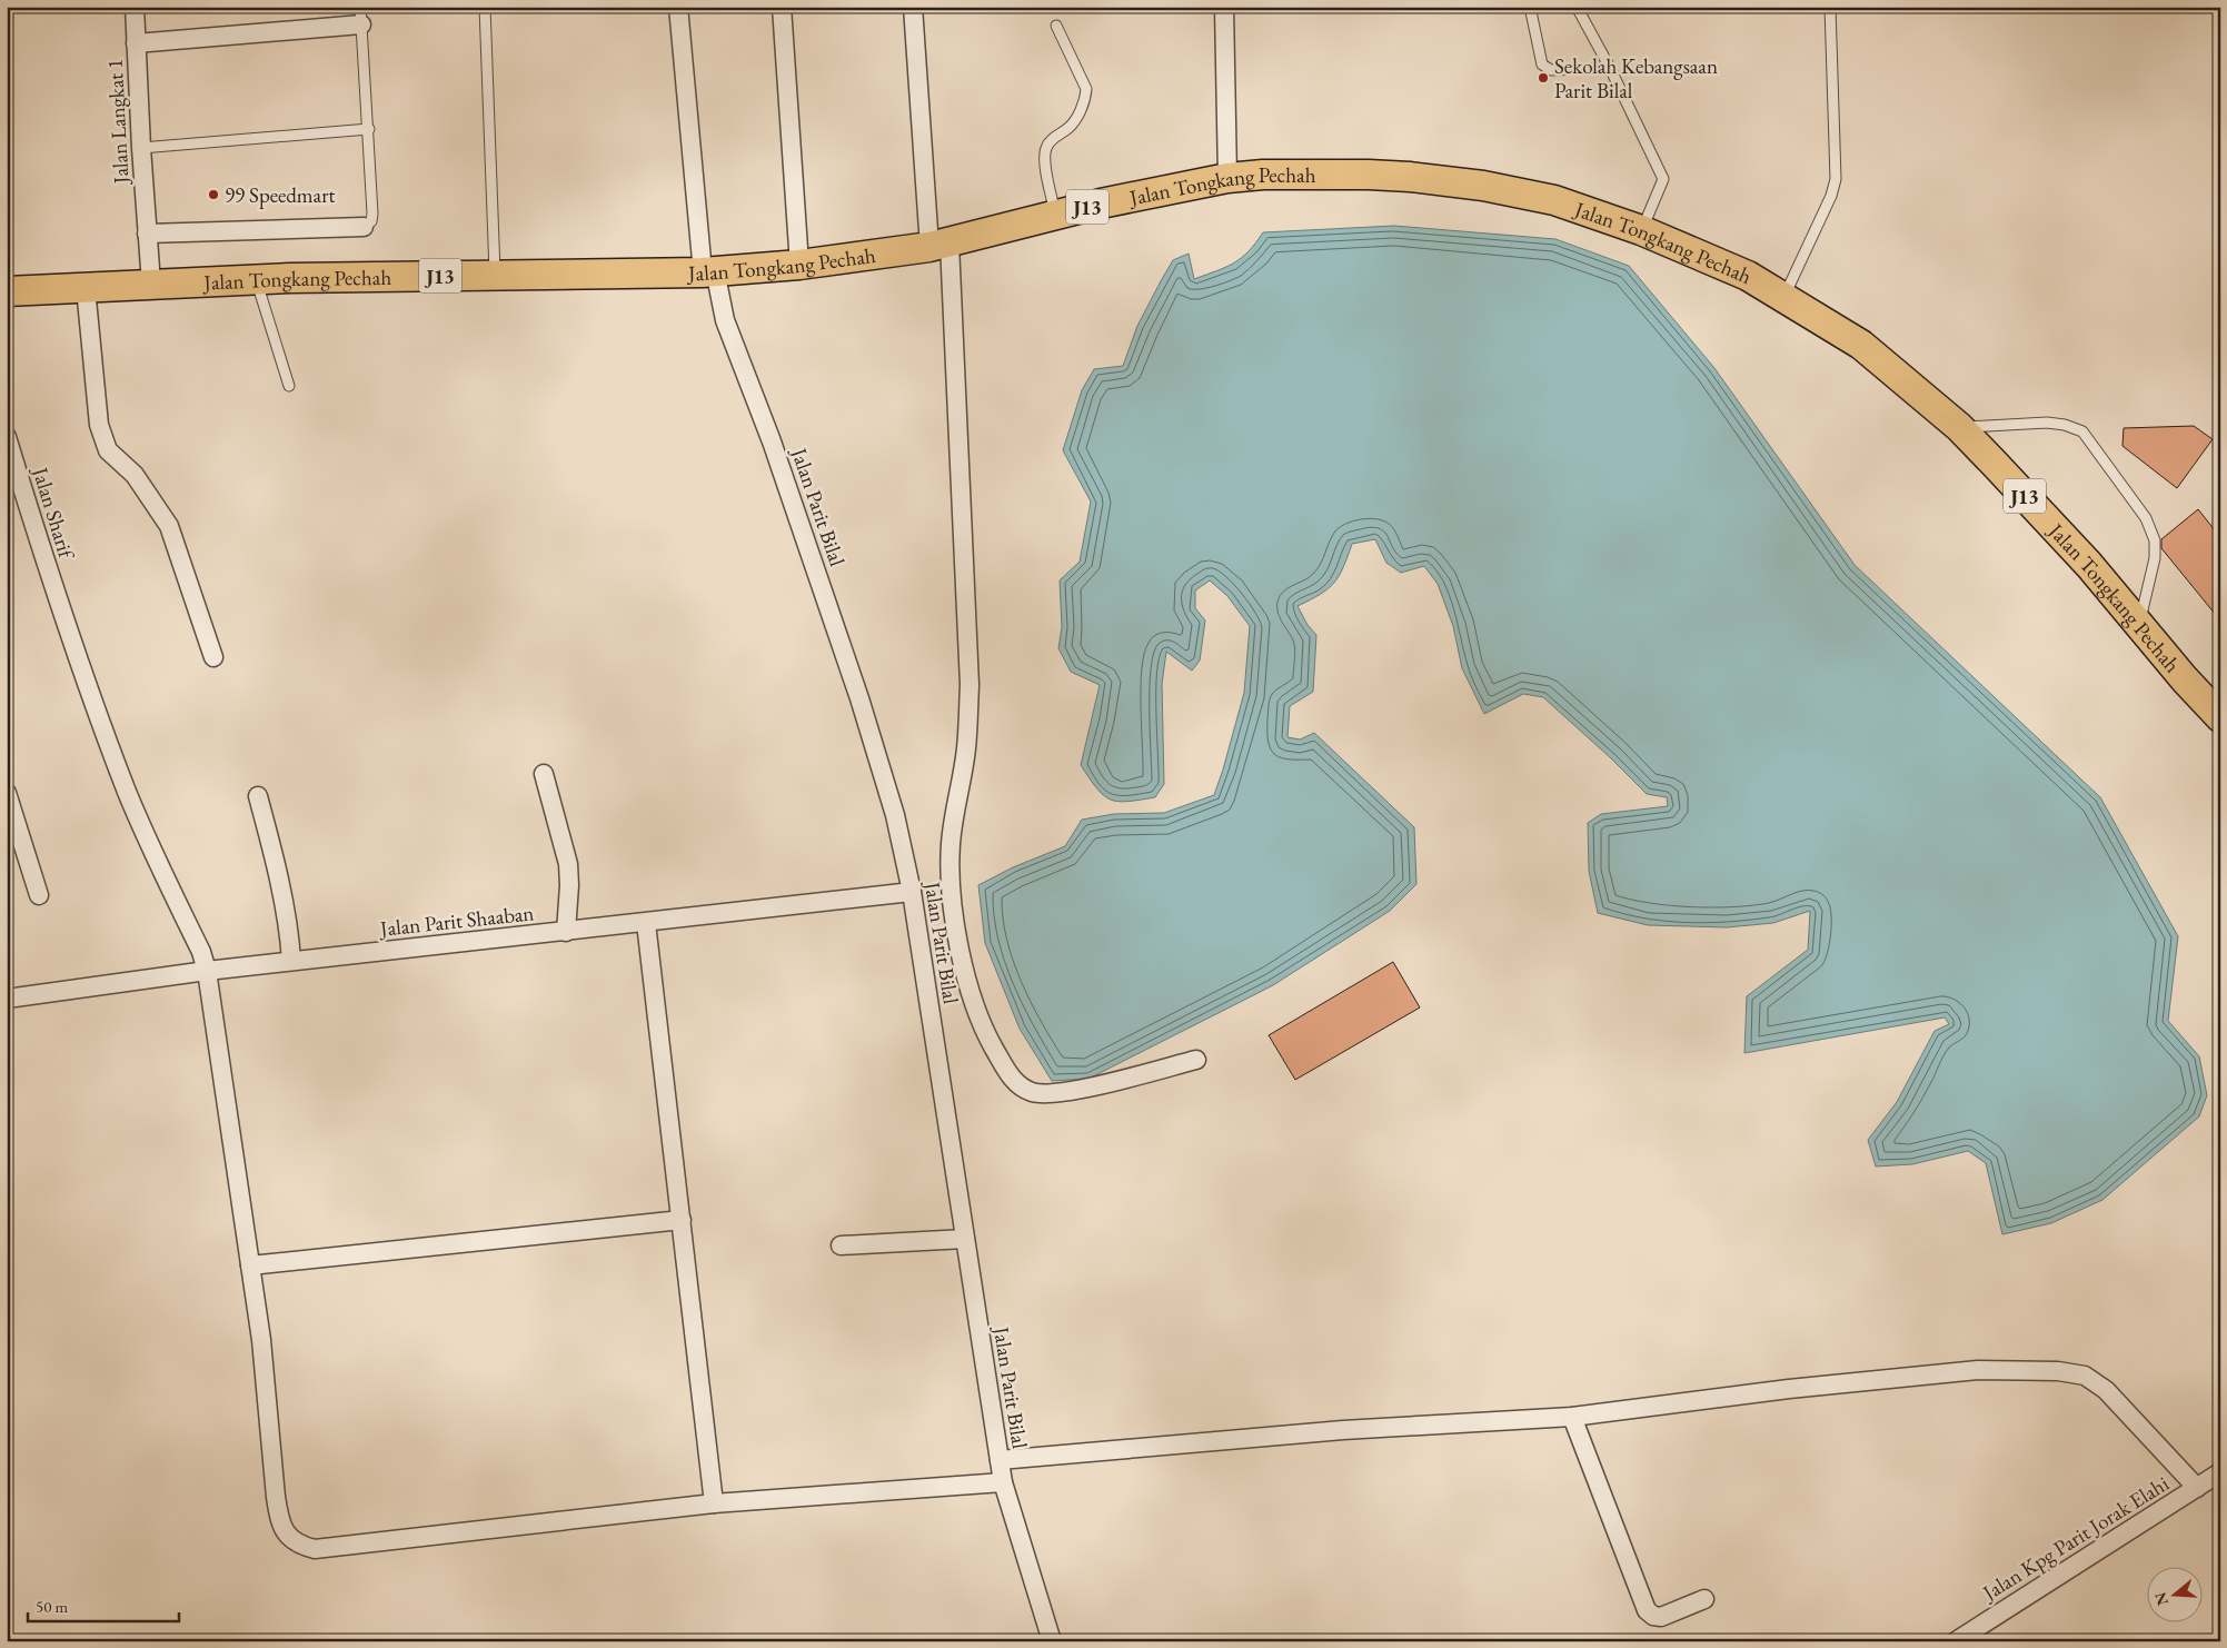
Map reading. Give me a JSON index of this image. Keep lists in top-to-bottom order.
{
  "streets": {
    "main road": ["Jalan Tongkang Pechah", "J13"],
    "street": [
      "Jalan Langkat 1",
      "Jalan Parit Bilal",
      "Jalan Sharif",
      "Jalan Parit Shaaban",
      "Jalan Kpg Parit Jorak Elahi"
    ]
  },
  "crossings": [
    ["Jalan Langkat 1", "Jalan Tongkang Pechah"],
    ["Jalan Tongkang Pechah", "Jalan Parit Bilal"],
    ["Jalan Parit Bilal", "Jalan Sharif"],
    ["Jalan Parit Bilal", "Jalan Parit Shaaban"],
    ["Jalan Sharif", "Jalan Parit Shaaban"]
  ],
  "places": ["Sekolah Kebangsaan Parit Bilal", "99 Speedmart"],
  "scale_bar": "50 m",
  "north": "left"
}
